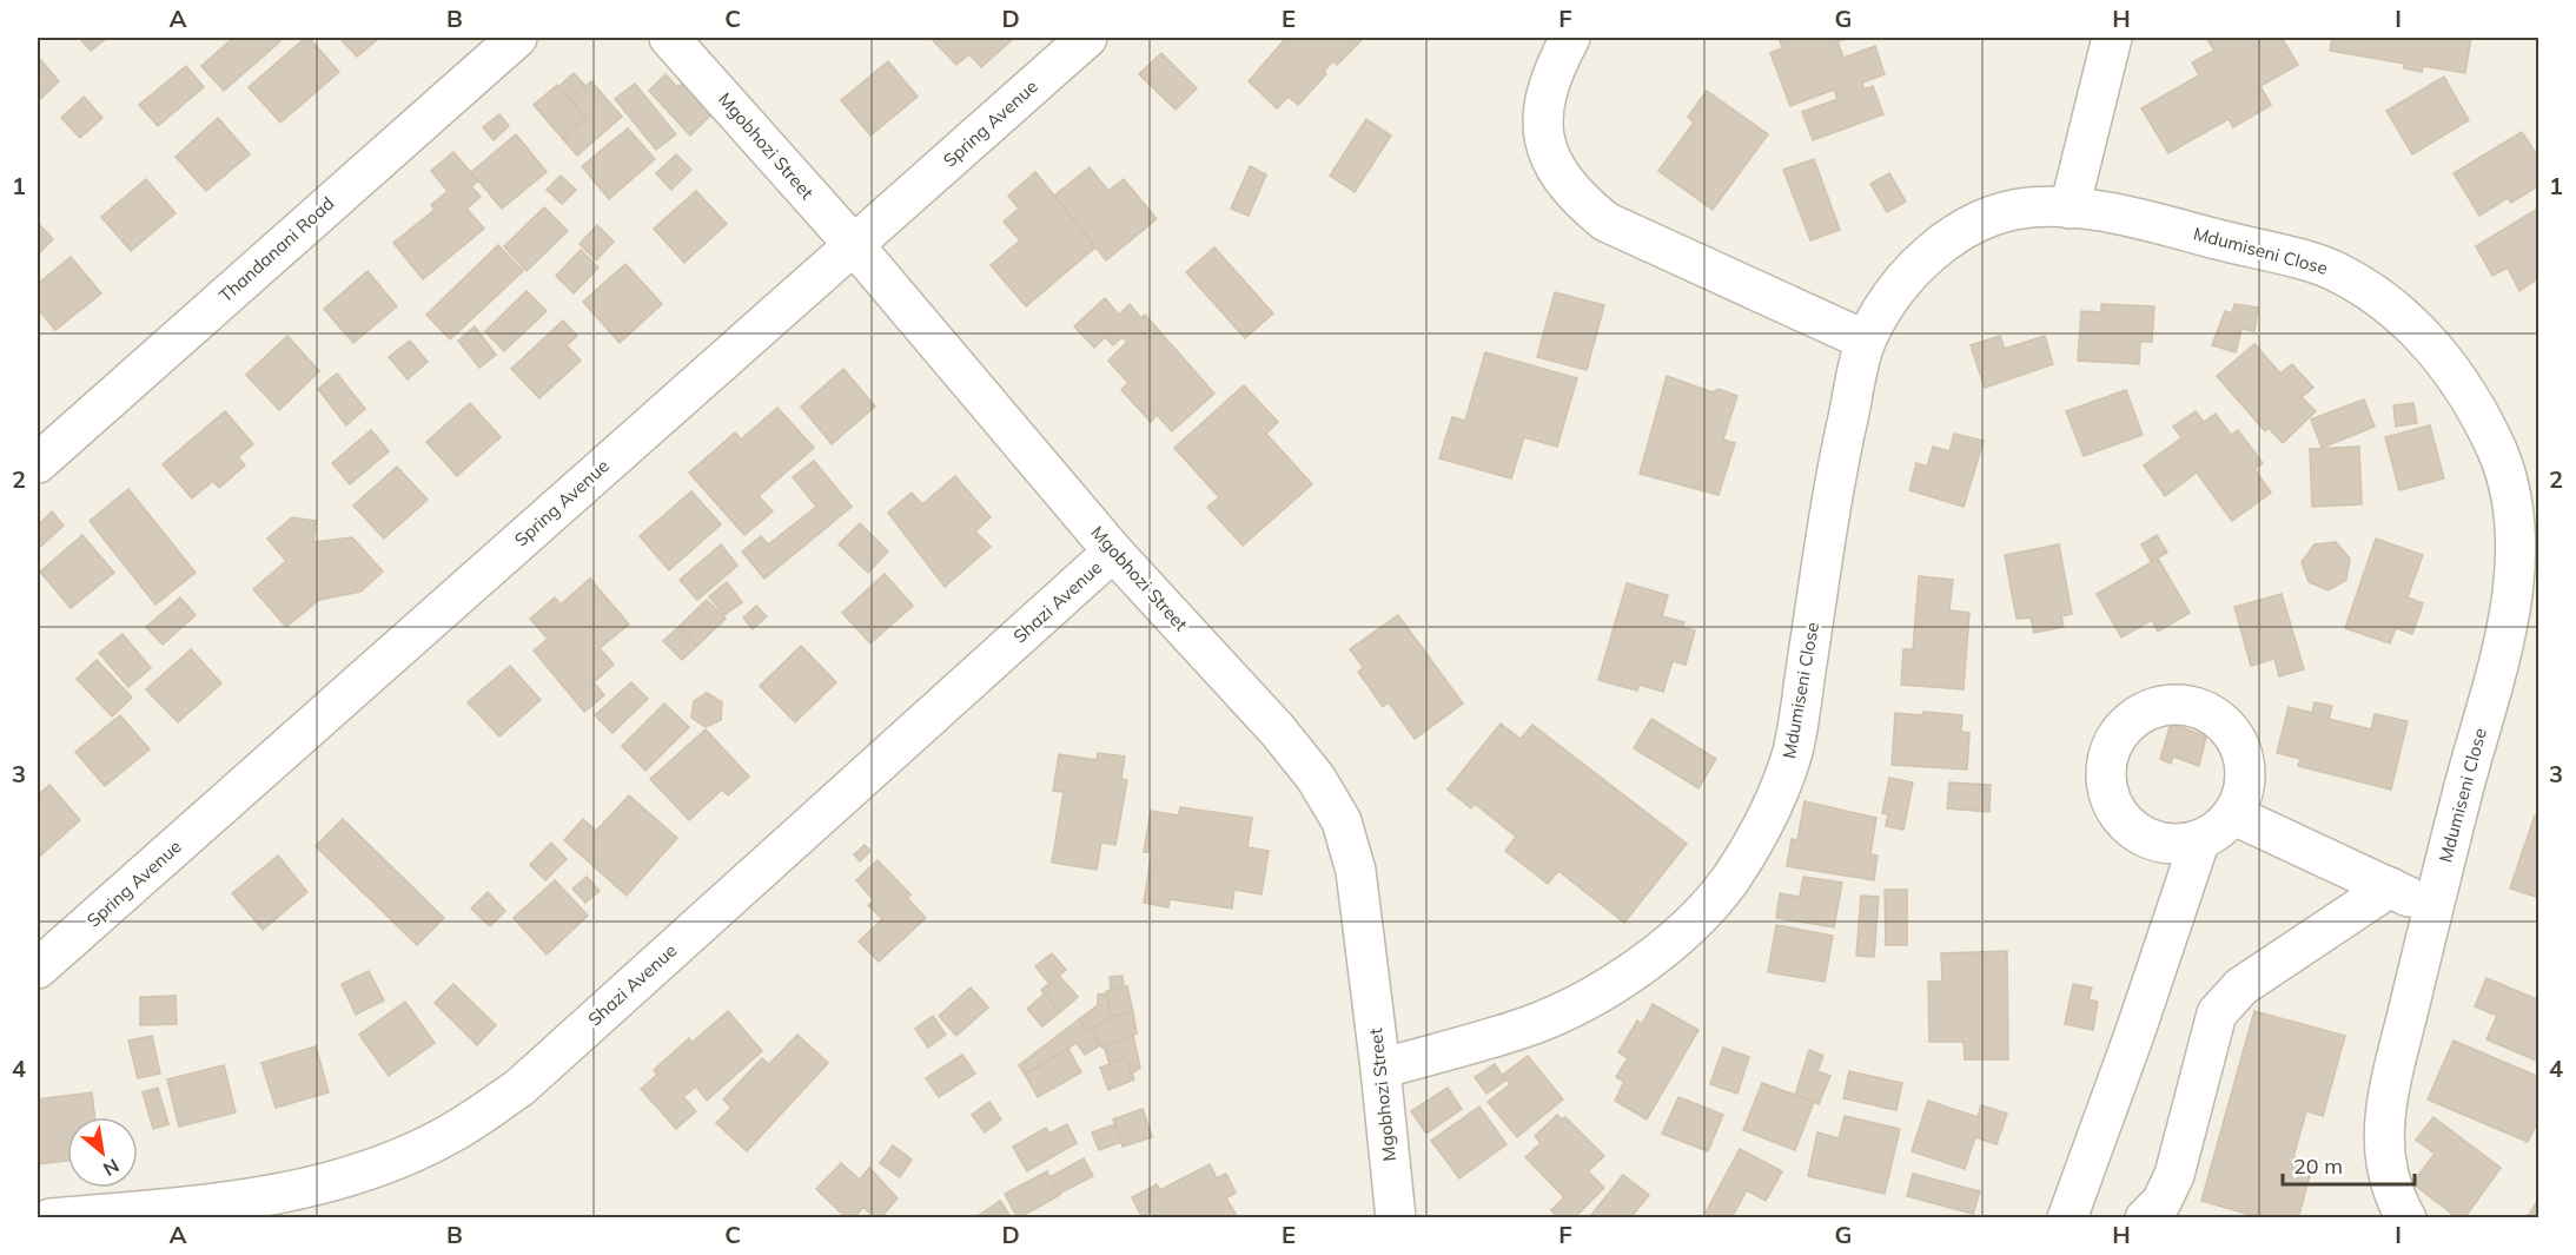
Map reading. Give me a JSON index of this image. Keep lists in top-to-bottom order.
{
  "streets": {
    "street": [
      "Spring Avenue",
      "Mgobhozi Street",
      "Thandanani Road",
      "Mdumiseni Close",
      "Shazi Avenue"
    ]
  },
  "crossings": [
    ["Spring Avenue", "Mgobhozi Street"],
    ["Mgobhozi Street", "Mdumiseni Close"],
    ["Mgobhozi Street", "Shazi Avenue"]
  ],
  "scale_bar": "20 m",
  "north": "bottom right",
  "grid": {
    "columns": [
      "A",
      "B",
      "C",
      "D",
      "E",
      "F",
      "G",
      "H",
      "I"
    ],
    "rows": [
      "1",
      "2",
      "3",
      "4"
    ]
  }
}
